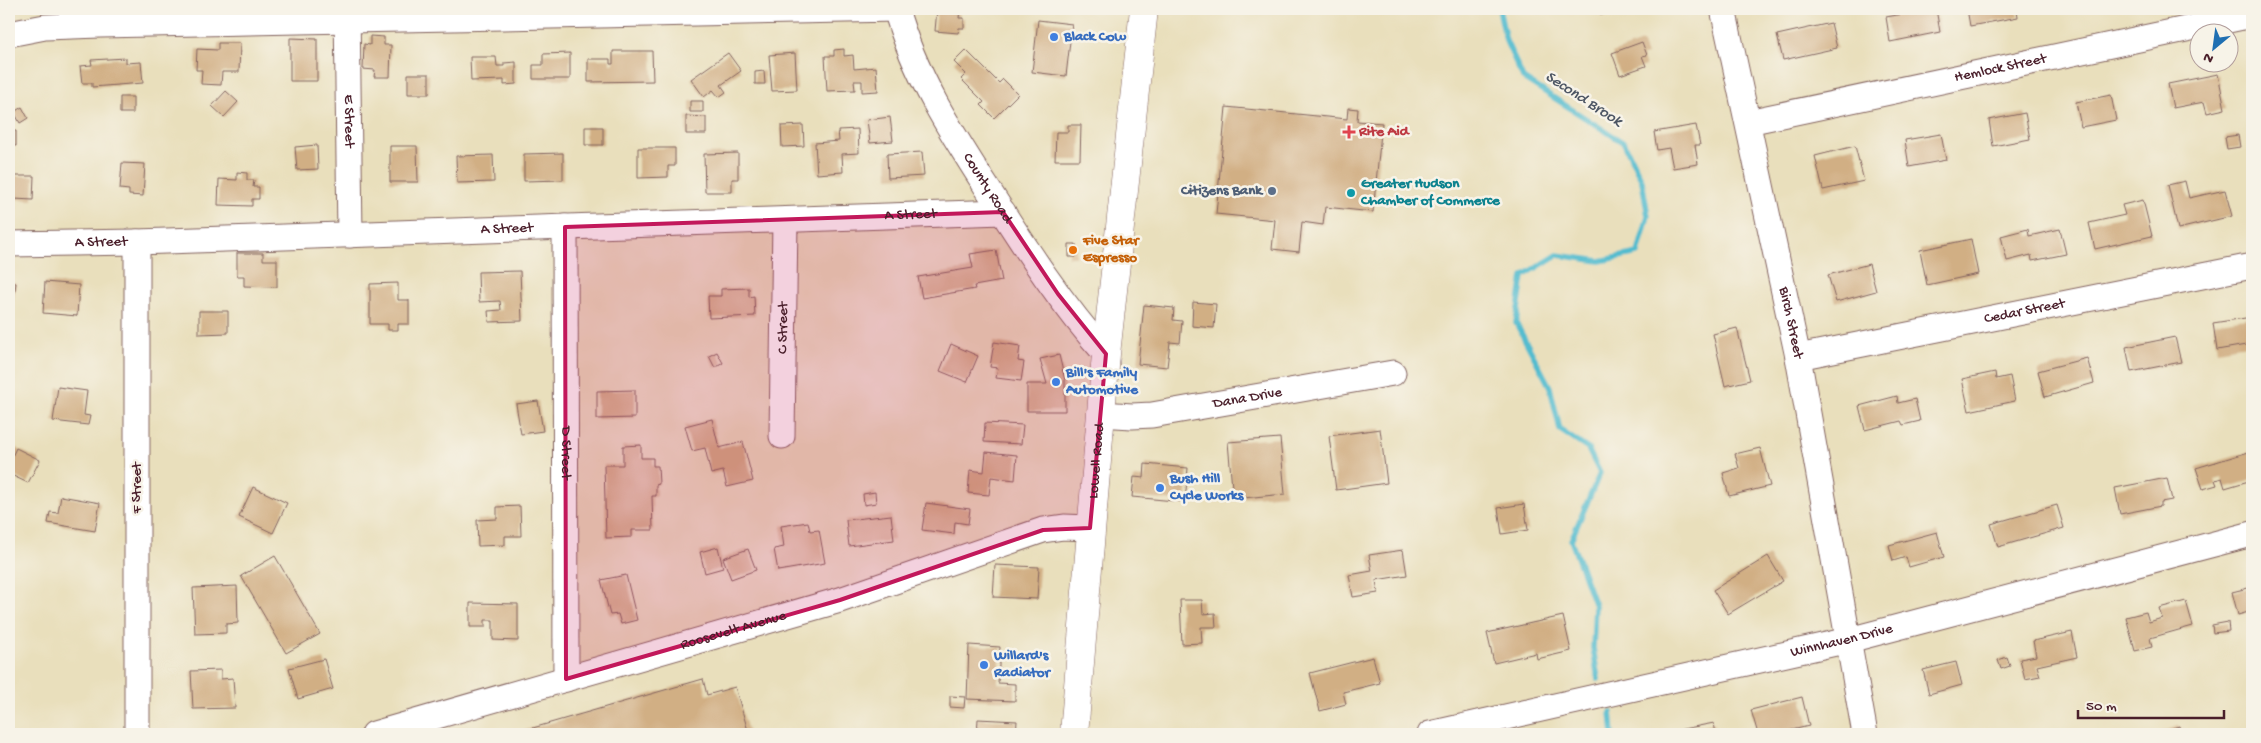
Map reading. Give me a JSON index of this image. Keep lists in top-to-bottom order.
{
  "streets": {
    "main road": ["Lowell Road"],
    "street": [
      "Hemlock Street",
      "E Street",
      "County Road",
      "A Street",
      "Cedar Street",
      "Birch Street",
      "C Street",
      "Dana Drive",
      "D Street",
      "F Street",
      "Roosevelt Avenue",
      "Winnhaven Drive"
    ]
  },
  "crossings": [
    ["Hemlock Street", "Birch Street"],
    ["E Street", "A Street"],
    ["County Road", "A Street"],
    ["County Road", "Lowell Road"],
    ["A Street", "C Street"],
    ["A Street", "D Street"],
    ["A Street", "F Street"],
    ["Cedar Street", "Birch Street"],
    ["Birch Street", "Winnhaven Drive"],
    ["Dana Drive", "Lowell Road"],
    ["D Street", "Roosevelt Avenue"],
    ["Lowell Road", "Roosevelt Avenue"]
  ],
  "water": ["Second Brook"],
  "places": {
    "other": [
      "Black Cow",
      "Citizens Bank",
      "Greater Hudson Chamber of Commerce",
      "Five Star Espresso",
      "Bill's Family Automotive",
      "Bush Hill Cycle Works",
      "Willard's Radiator"
    ],
    "health": ["Rite Aid"]
  },
  "scale_bar": "50 m",
  "north": "bottom left"
}
